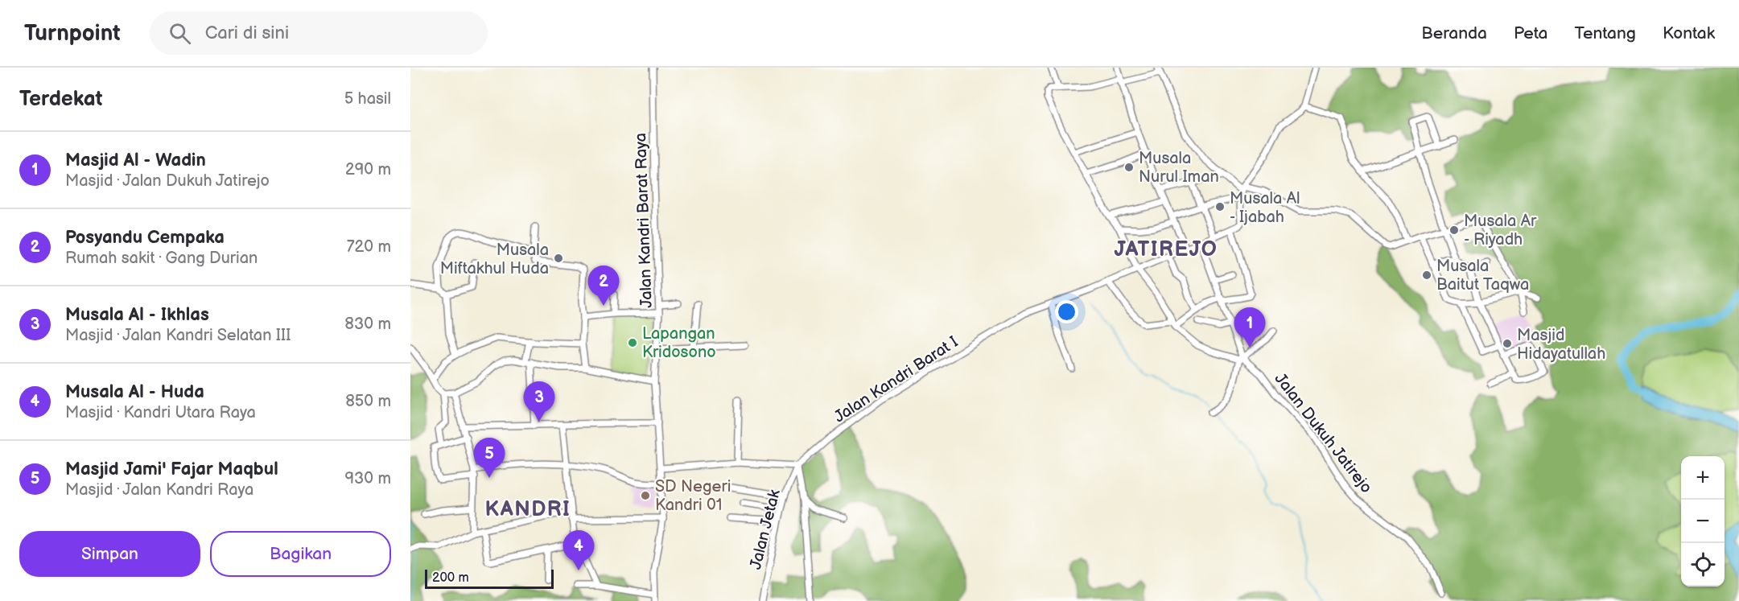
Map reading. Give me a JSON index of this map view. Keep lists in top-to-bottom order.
{
  "streets": {
    "street": [
      "Jalan Kandri Barat Raya",
      "Jalan Kandri Barat I",
      "Jalan Dukuh Jatirejo",
      "Jalan Jetak"
    ]
  },
  "crossings": [
    ["Jalan Kandri Barat I", "Jalan Jetak"]
  ],
  "districts": ["JATIREJO", "KANDRI"],
  "places": [
    "Musala Nurul Iman",
    "Musala Al - Ijabah",
    "Musala Ar - Riyadh",
    "Musala Miftakhul Huda",
    "Musala Baitut Taqwa",
    "Lapangan Kridosono",
    "Masjid Hidayatullah",
    "SD Negeri Kandri 01"
  ],
  "scale_bar": "200 m",
  "page": {
    "header": "Turnpoint",
    "search": "Cari di sini",
    "nav": [
      "Beranda",
      "Peta",
      "Tentang",
      "Kontak"
    ],
    "heading": ["Terdekat", "5 hasil"],
    "list": [
      {
        "mark": "1",
        "name": "Masjid Al - Wadin",
        "note": "Masjid · Jalan Dukuh Jatirejo",
        "value": "290 m"
      },
      {
        "mark": "2",
        "name": "Posyandu Cempaka",
        "note": "Rumah sakit · Gang Durian",
        "value": "720 m"
      },
      {
        "mark": "3",
        "name": "Musala Al - Ikhlas",
        "note": "Masjid · Jalan Kandri Selatan III",
        "value": "830 m"
      },
      {
        "mark": "4",
        "name": "Musala Al - Huda",
        "note": "Masjid · Kandri Utara Raya",
        "value": "850 m"
      },
      {
        "mark": "5",
        "name": "Masjid Jami' Fajar Maqbul",
        "note": "Masjid · Jalan Kandri Raya",
        "value": "930 m"
      }
    ],
    "pins": [
      "2",
      "1",
      "3",
      "5",
      "4"
    ],
    "map_buttons": ["+", "−"],
    "buttons": ["Simpan", "Bagikan"],
    "scale": "200 m"
  }
}
